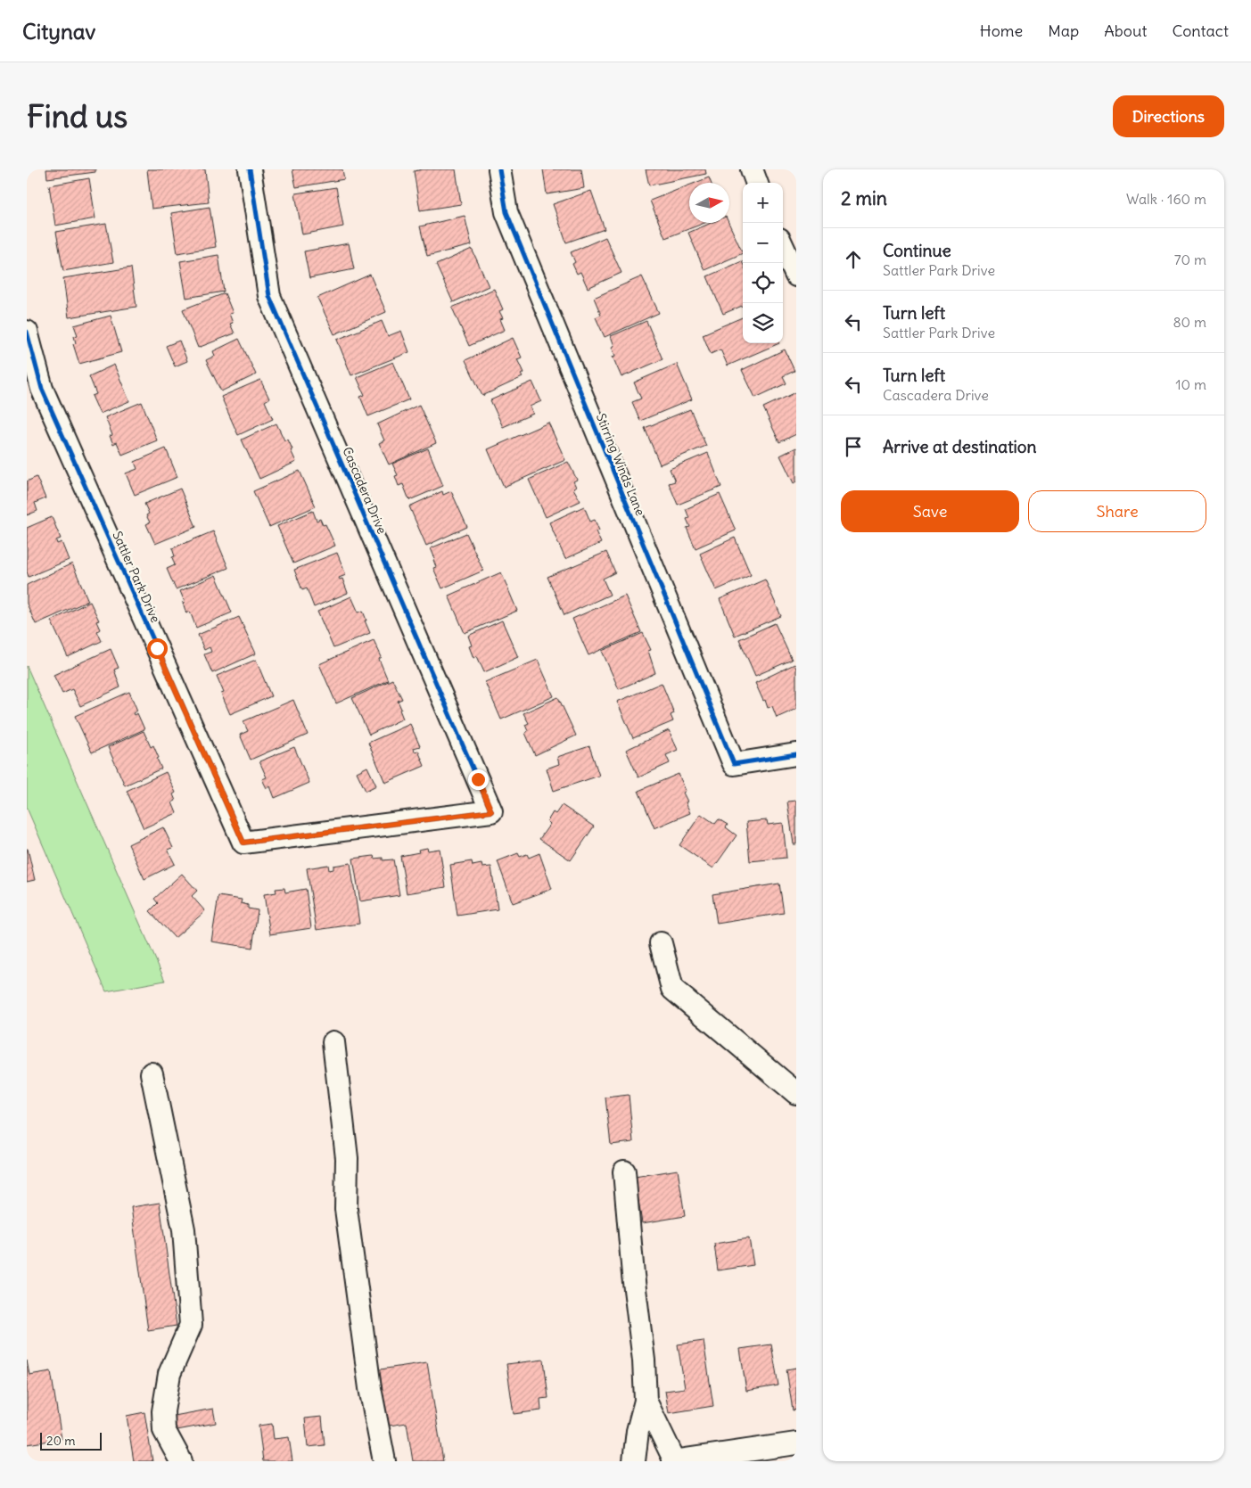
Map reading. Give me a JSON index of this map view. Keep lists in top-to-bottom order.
{
  "streets": {
    "street": ["Stirring Winds Lane", "Cascadera Drive", "Sattler Park Drive"]
  },
  "crossings": [
    ["Cascadera Drive", "Sattler Park Drive"]
  ],
  "scale_bar": "20 m",
  "north": "right",
  "page": {
    "header": "Citynav",
    "nav": [
      "Home",
      "Map",
      "About",
      "Contact"
    ],
    "buttons": [
      "Directions",
      ["Save", "Share"]
    ],
    "title": "Find us",
    "heading": ["2 min", "Walk · 160 m"],
    "map_buttons": ["+", "−"],
    "list": [
      ["Continue", "Sattler Park Drive", "70 m"],
      ["Turn left", "Sattler Park Drive", "80 m"],
      ["Turn left", "Cascadera Drive", "10 m"],
      "Arrive at destination"
    ],
    "scale": "20 m"
  }
}
